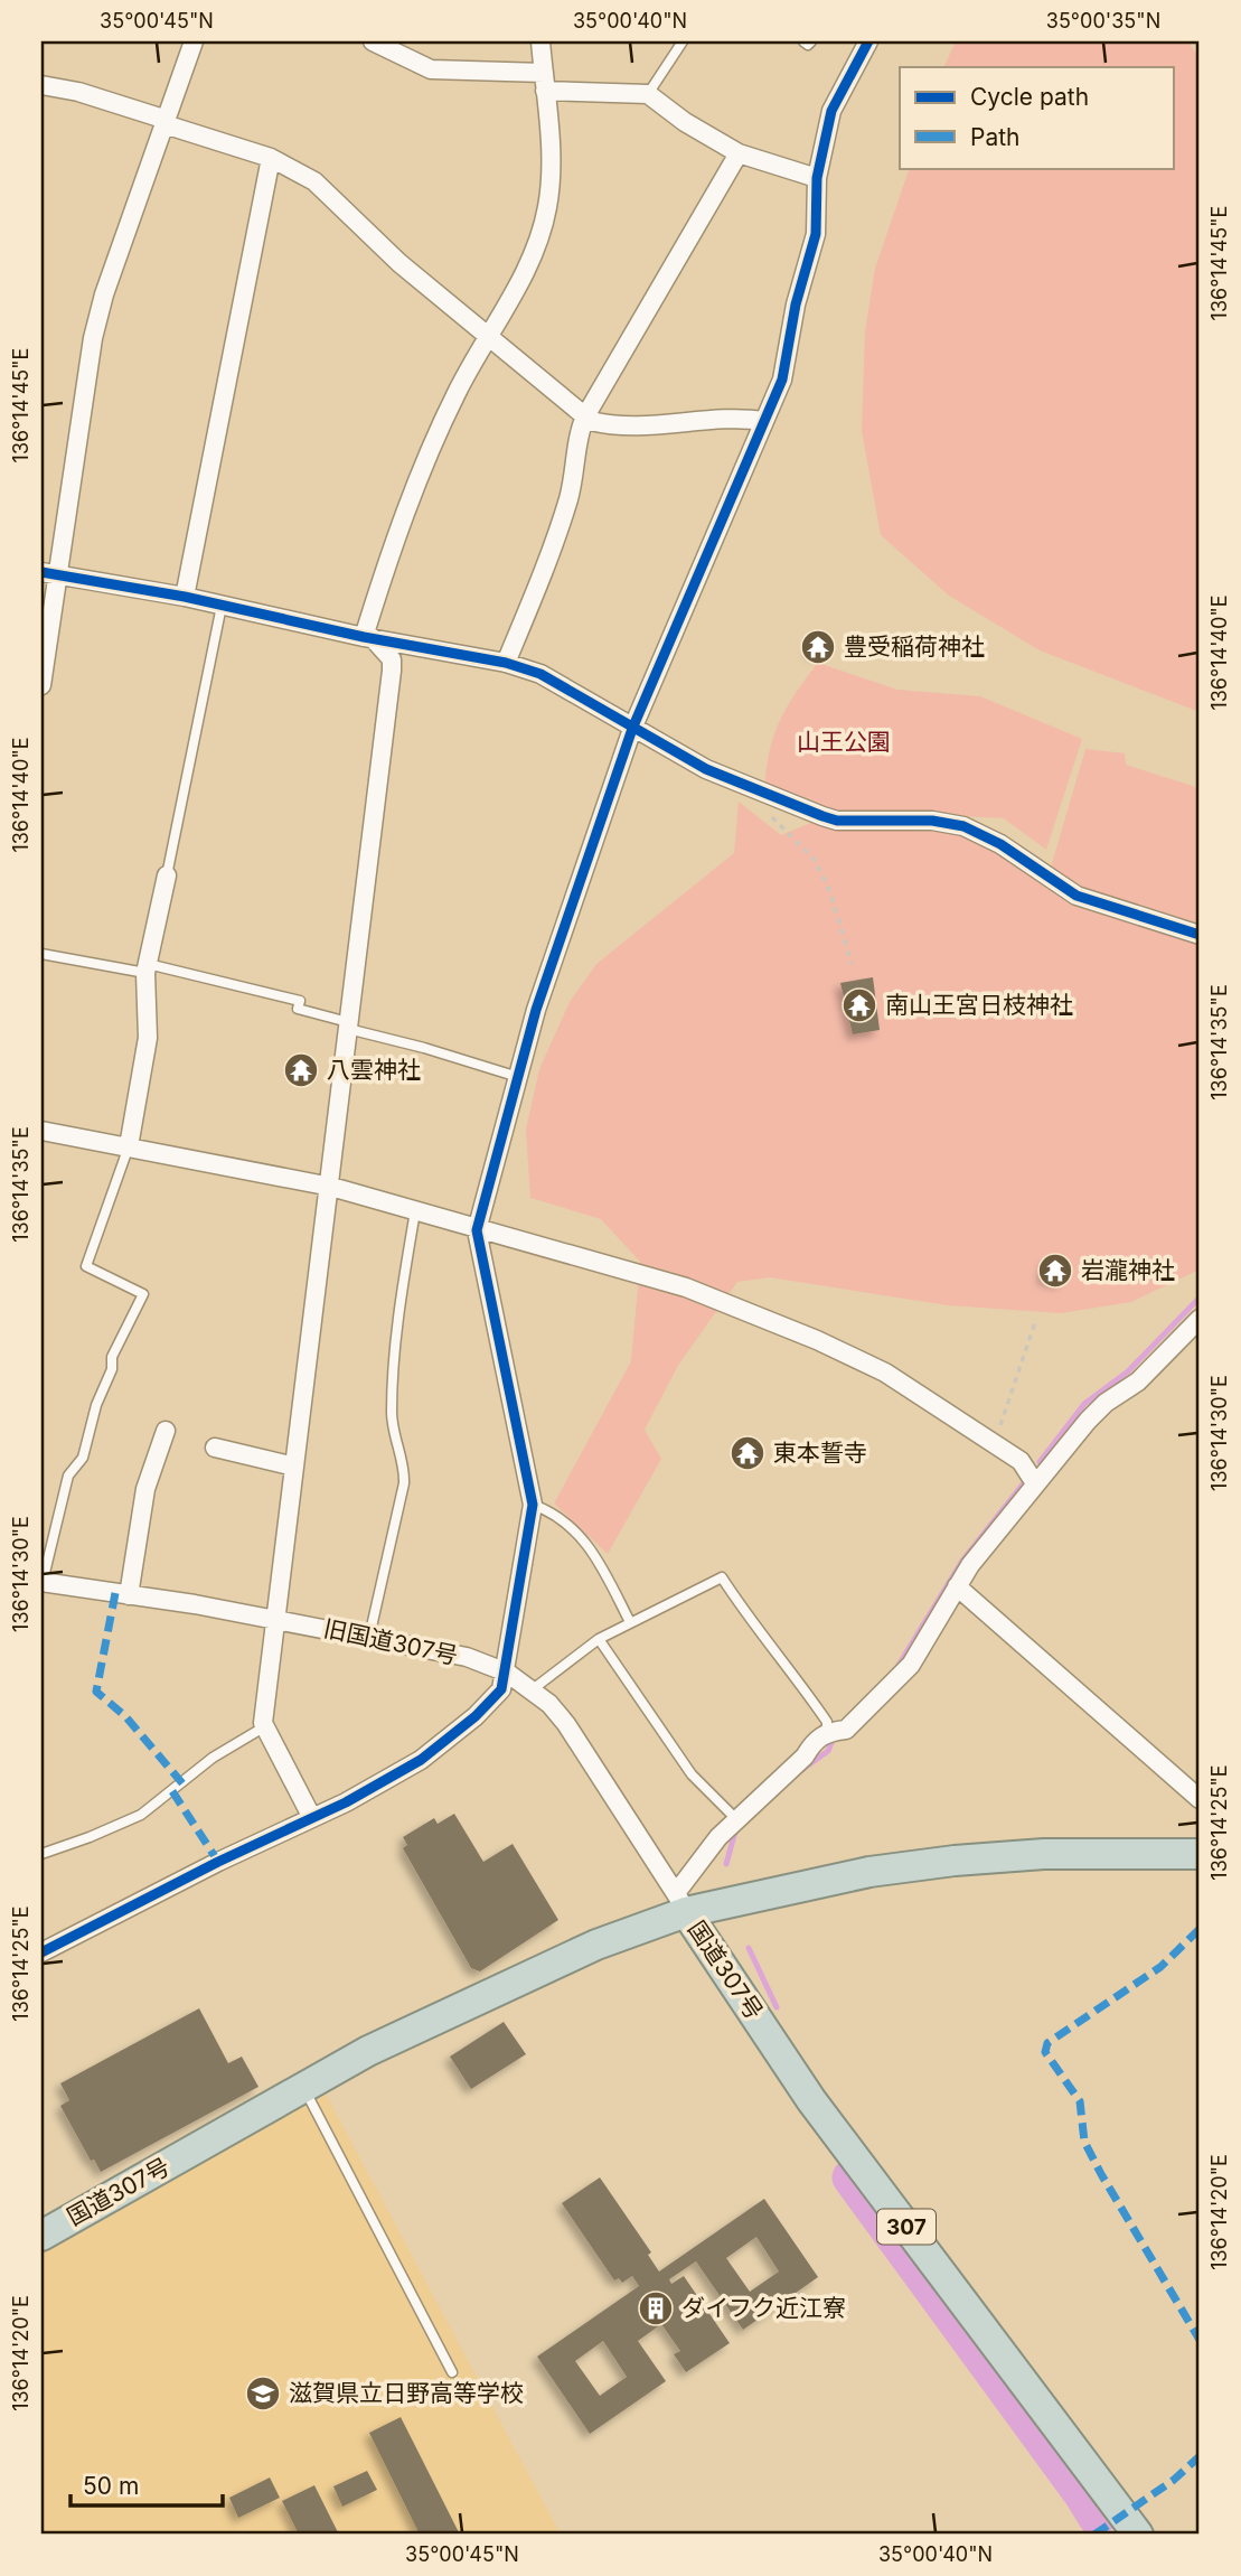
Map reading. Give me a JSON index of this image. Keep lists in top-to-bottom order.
{
  "streets": {
    "highway": ["国道307号", "307"],
    "street": ["旧国道307号"]
  },
  "crossings": [
    ["旧国道307号", "国道307号"]
  ],
  "parks": ["山王公園"],
  "places": {
    "temple": [
      "豊受稲荷神社",
      "南山王宮日枝神社",
      "八雲神社",
      "岩瀧神社",
      "東本誓寺"
    ],
    "building": ["ダイフク近江寮"],
    "school or university": ["滋賀県立日野高等学校"]
  },
  "legend": ["Cycle path", "Path"],
  "scale_bar": "50 m",
  "coordinates": [
    "35°00'45\"N",
    "35°00'40\"N",
    "35°00'35\"N",
    "136°14'45\"E",
    "136°14'40\"E",
    "136°14'35\"E",
    "136°14'30\"E",
    "136°14'25\"E",
    "136°14'20\"E"
  ]
}
